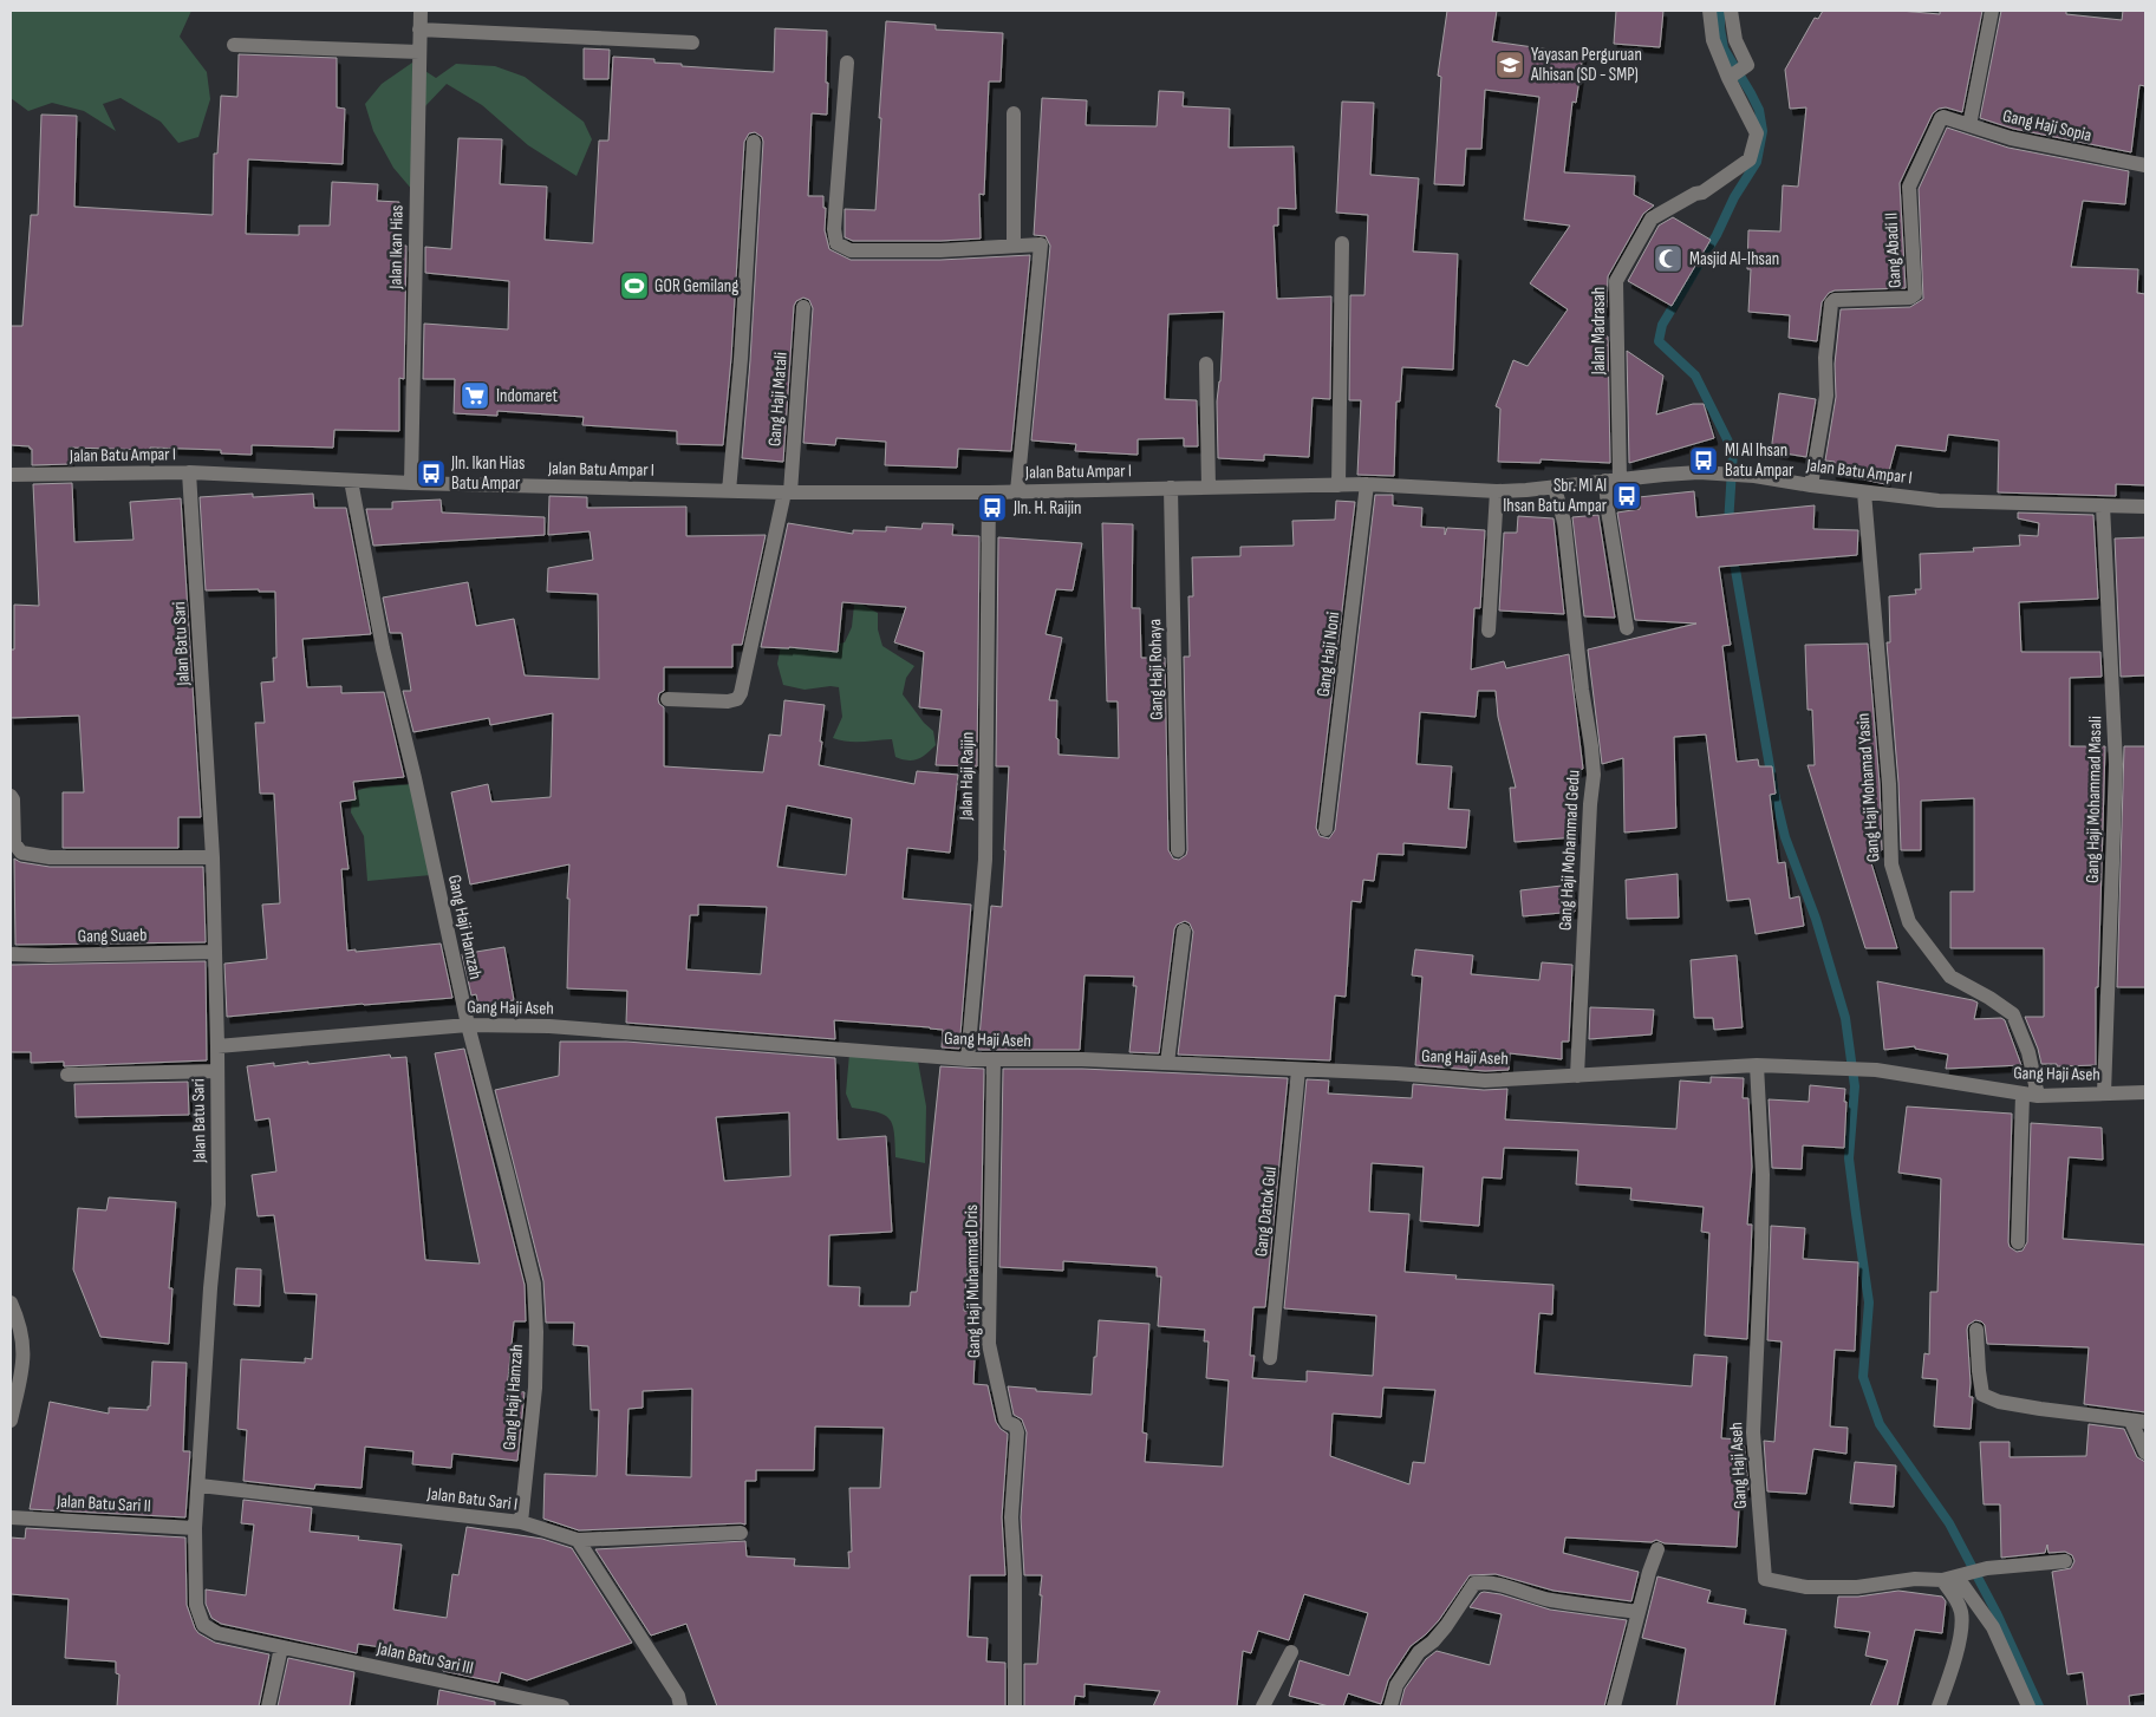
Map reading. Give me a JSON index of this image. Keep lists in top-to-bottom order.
{
  "streets": {
    "street": [
      "Gang Haji Sopia",
      "Jalan Ikan Hias",
      "Gang Abadi II",
      "Jalan Madrasah",
      "Gang Haji Matali",
      "Jalan Batu Ampar I",
      "Jalan Batu Sari",
      "Gang Haji Noni",
      "Gang Haji Rohaya",
      "Jalan Haji Raijin",
      "Gang Haji Mohamad Yasin",
      "Gang Haji Mohammad Masali",
      "Gang Haji Mohammad Gedu",
      "Gang Haji Hamzah",
      "Gang Suaeb",
      "Gang Haji Aseh",
      "Gang Datok Gul",
      "Gang Haji Muhammad Dris",
      "Jalan Batu Sari I",
      "Jalan Batu Sari II",
      "Jalan Batu Sari III"
    ]
  },
  "crossings": [
    ["Gang Haji Sopia", "Gang Abadi II"],
    ["Jalan Ikan Hias", "Jalan Batu Ampar I"],
    ["Gang Abadi II", "Jalan Batu Ampar I"],
    ["Jalan Madrasah", "Jalan Batu Ampar I"],
    ["Gang Haji Matali", "Jalan Batu Ampar I"],
    ["Jalan Batu Ampar I", "Jalan Batu Sari"],
    ["Jalan Batu Ampar I", "Gang Haji Noni"],
    ["Jalan Batu Ampar I", "Gang Haji Rohaya"],
    ["Jalan Batu Ampar I", "Jalan Haji Raijin"],
    ["Jalan Batu Ampar I", "Gang Haji Mohamad Yasin"],
    ["Jalan Batu Ampar I", "Gang Haji Mohammad Masali"],
    ["Jalan Batu Ampar I", "Gang Haji Mohammad Gedu"],
    ["Jalan Batu Ampar I", "Gang Haji Hamzah"],
    ["Jalan Batu Sari", "Gang Suaeb"],
    ["Jalan Batu Sari", "Gang Haji Aseh"],
    ["Jalan Batu Sari", "Jalan Batu Sari I"],
    ["Jalan Batu Sari", "Jalan Batu Sari II"],
    ["Jalan Batu Sari", "Jalan Batu Sari III"],
    ["Jalan Haji Raijin", "Gang Haji Aseh"],
    ["Gang Haji Mohamad Yasin", "Gang Haji Aseh"],
    ["Gang Haji Mohammad Masali", "Gang Haji Aseh"],
    ["Gang Haji Mohammad Gedu", "Gang Haji Aseh"],
    ["Gang Haji Hamzah", "Gang Haji Aseh"],
    ["Gang Haji Hamzah", "Jalan Batu Sari I"],
    ["Gang Haji Aseh", "Gang Datok Gul"],
    ["Gang Haji Aseh", "Gang Haji Muhammad Dris"]
  ],
  "places": {
    "school or university": ["Yayasan Perguruan Alhisan (SD - SMP)"],
    "mosque": ["Masjid Al-Ihsan"],
    "sports": ["GOR Gemilang"],
    "supermarket": ["Indomaret"],
    "bus stop": [
      "MI Al Ihsan Batu Ampar",
      "Jln. Ikan Hias Batu Ampar",
      "Sbr. MI Al Ihsan Batu Ampar",
      "Jln. H. Raijin"
    ]
  }
}
